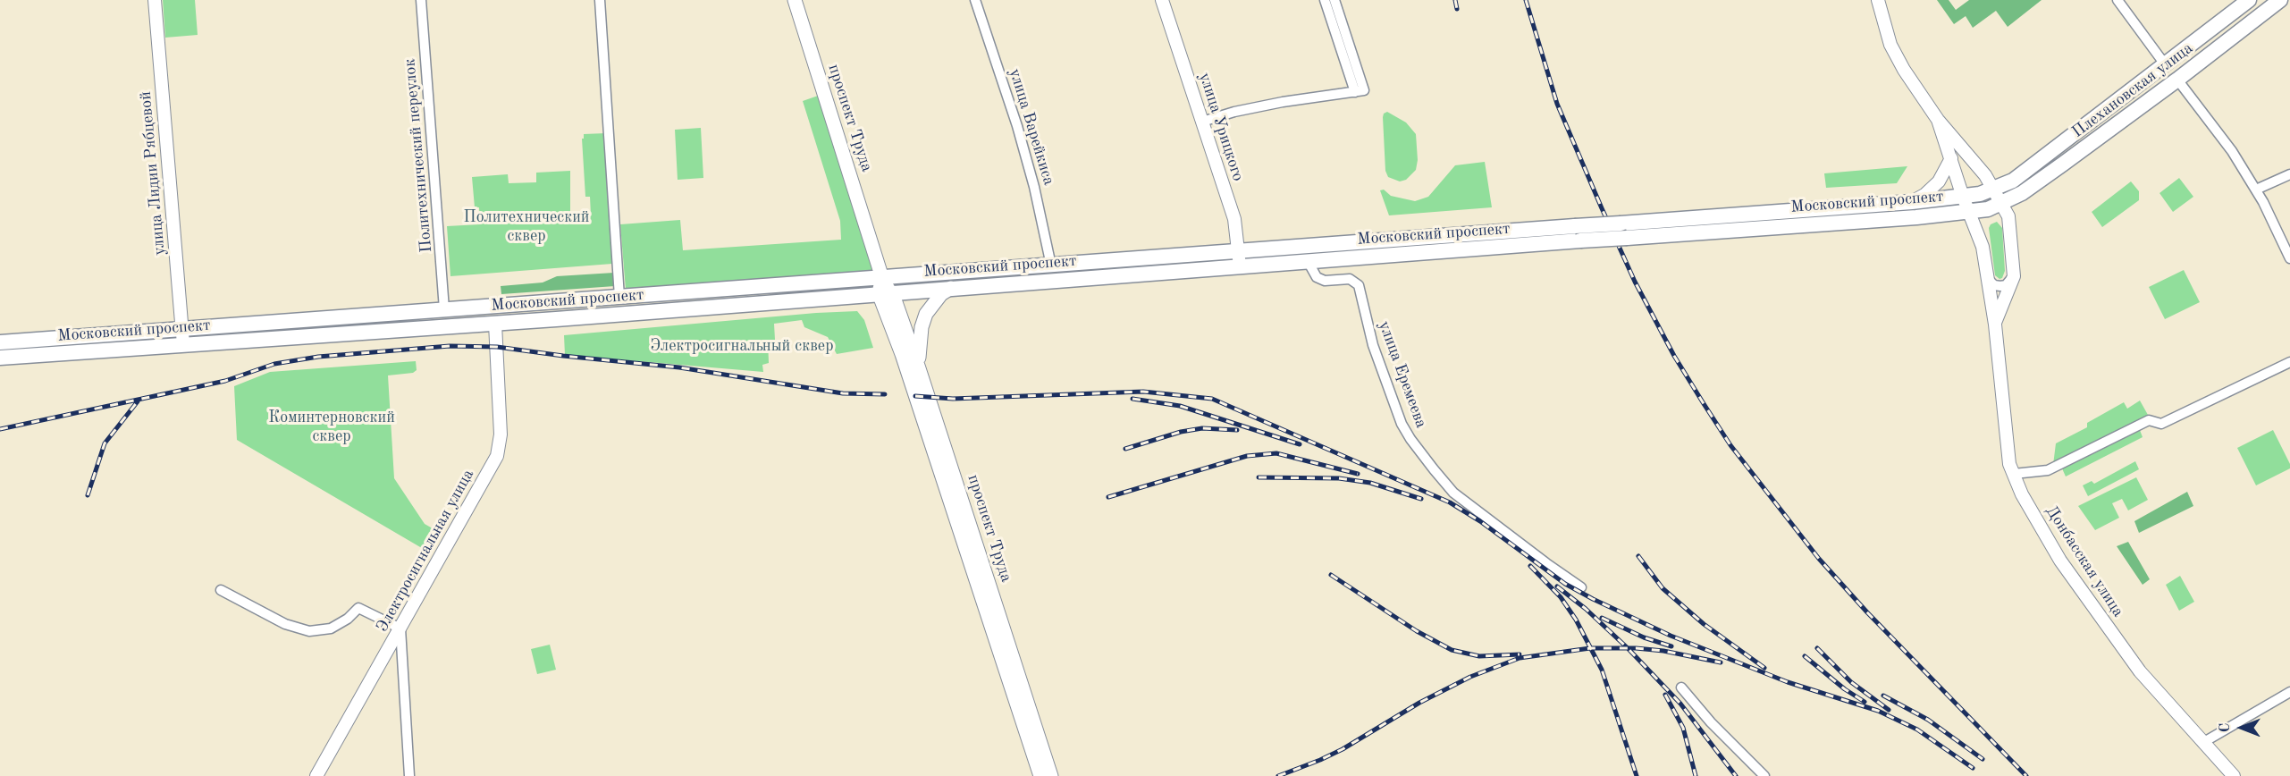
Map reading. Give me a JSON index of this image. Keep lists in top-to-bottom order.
{
  "streets": {
    "main road": ["Плехановская улица", "проспект Труда", "Московский проспект"],
    "street": [
      "улица Варейкиса",
      "улица Урицкого",
      "Политехнический переулок",
      "улица Лидии Рябцевой",
      "улица Еремеева",
      "Электросигнальная улица",
      "Донбасская улица"
    ]
  },
  "crossings": [
    ["Плехановская улица", "Московский проспект"],
    ["Плехановская улица", "Донбасская улица"],
    ["проспект Труда", "Московский проспект"],
    ["улица Варейкиса", "Московский проспект"],
    ["улица Урицкого", "Московский проспект"],
    ["Политехнический переулок", "Московский проспект"],
    ["улица Лидии Рябцевой", "Московский проспект"],
    ["Московский проспект", "улица Еремеева"],
    ["Московский проспект", "Электросигнальная улица"],
    ["Московский проспект", "Донбасская улица"]
  ],
  "parks": ["Политехнический сквер", "Электросигнальный сквер", "Коминтерновский сквер"],
  "north": "left"
}
